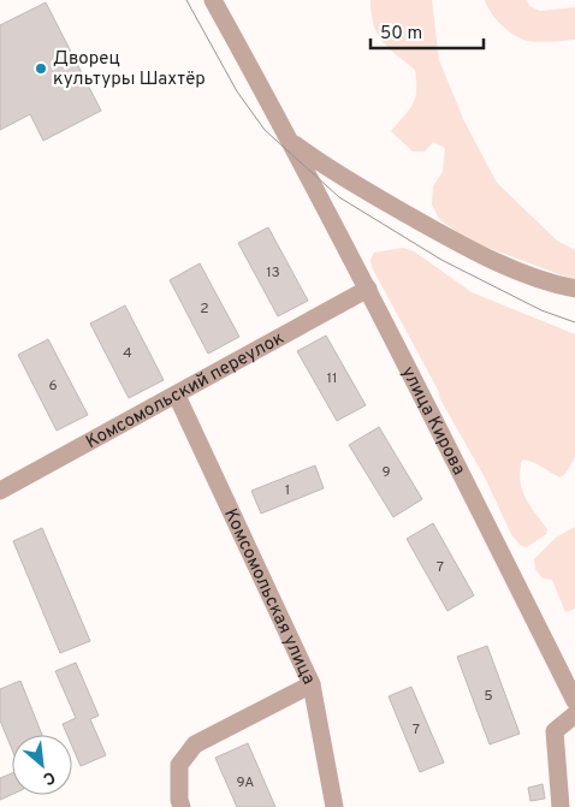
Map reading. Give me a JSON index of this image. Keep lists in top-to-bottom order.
{
  "streets": {
    "street": ["Комсомольский переулок", "улица Кирова", "Комсомольская улица"]
  },
  "crossings": [
    ["Комсомольский переулок", "улица Кирова"],
    ["Комсомольский переулок", "Комсомольская улица"]
  ],
  "places": ["Дворец культуры Шахтёр"],
  "house_numbers": [
    "13",
    "2",
    "4",
    "11",
    "6",
    "9",
    "1",
    "7",
    "5",
    "7",
    "9А"
  ],
  "scale_bar": "50 m",
  "north": "bottom right"
}
